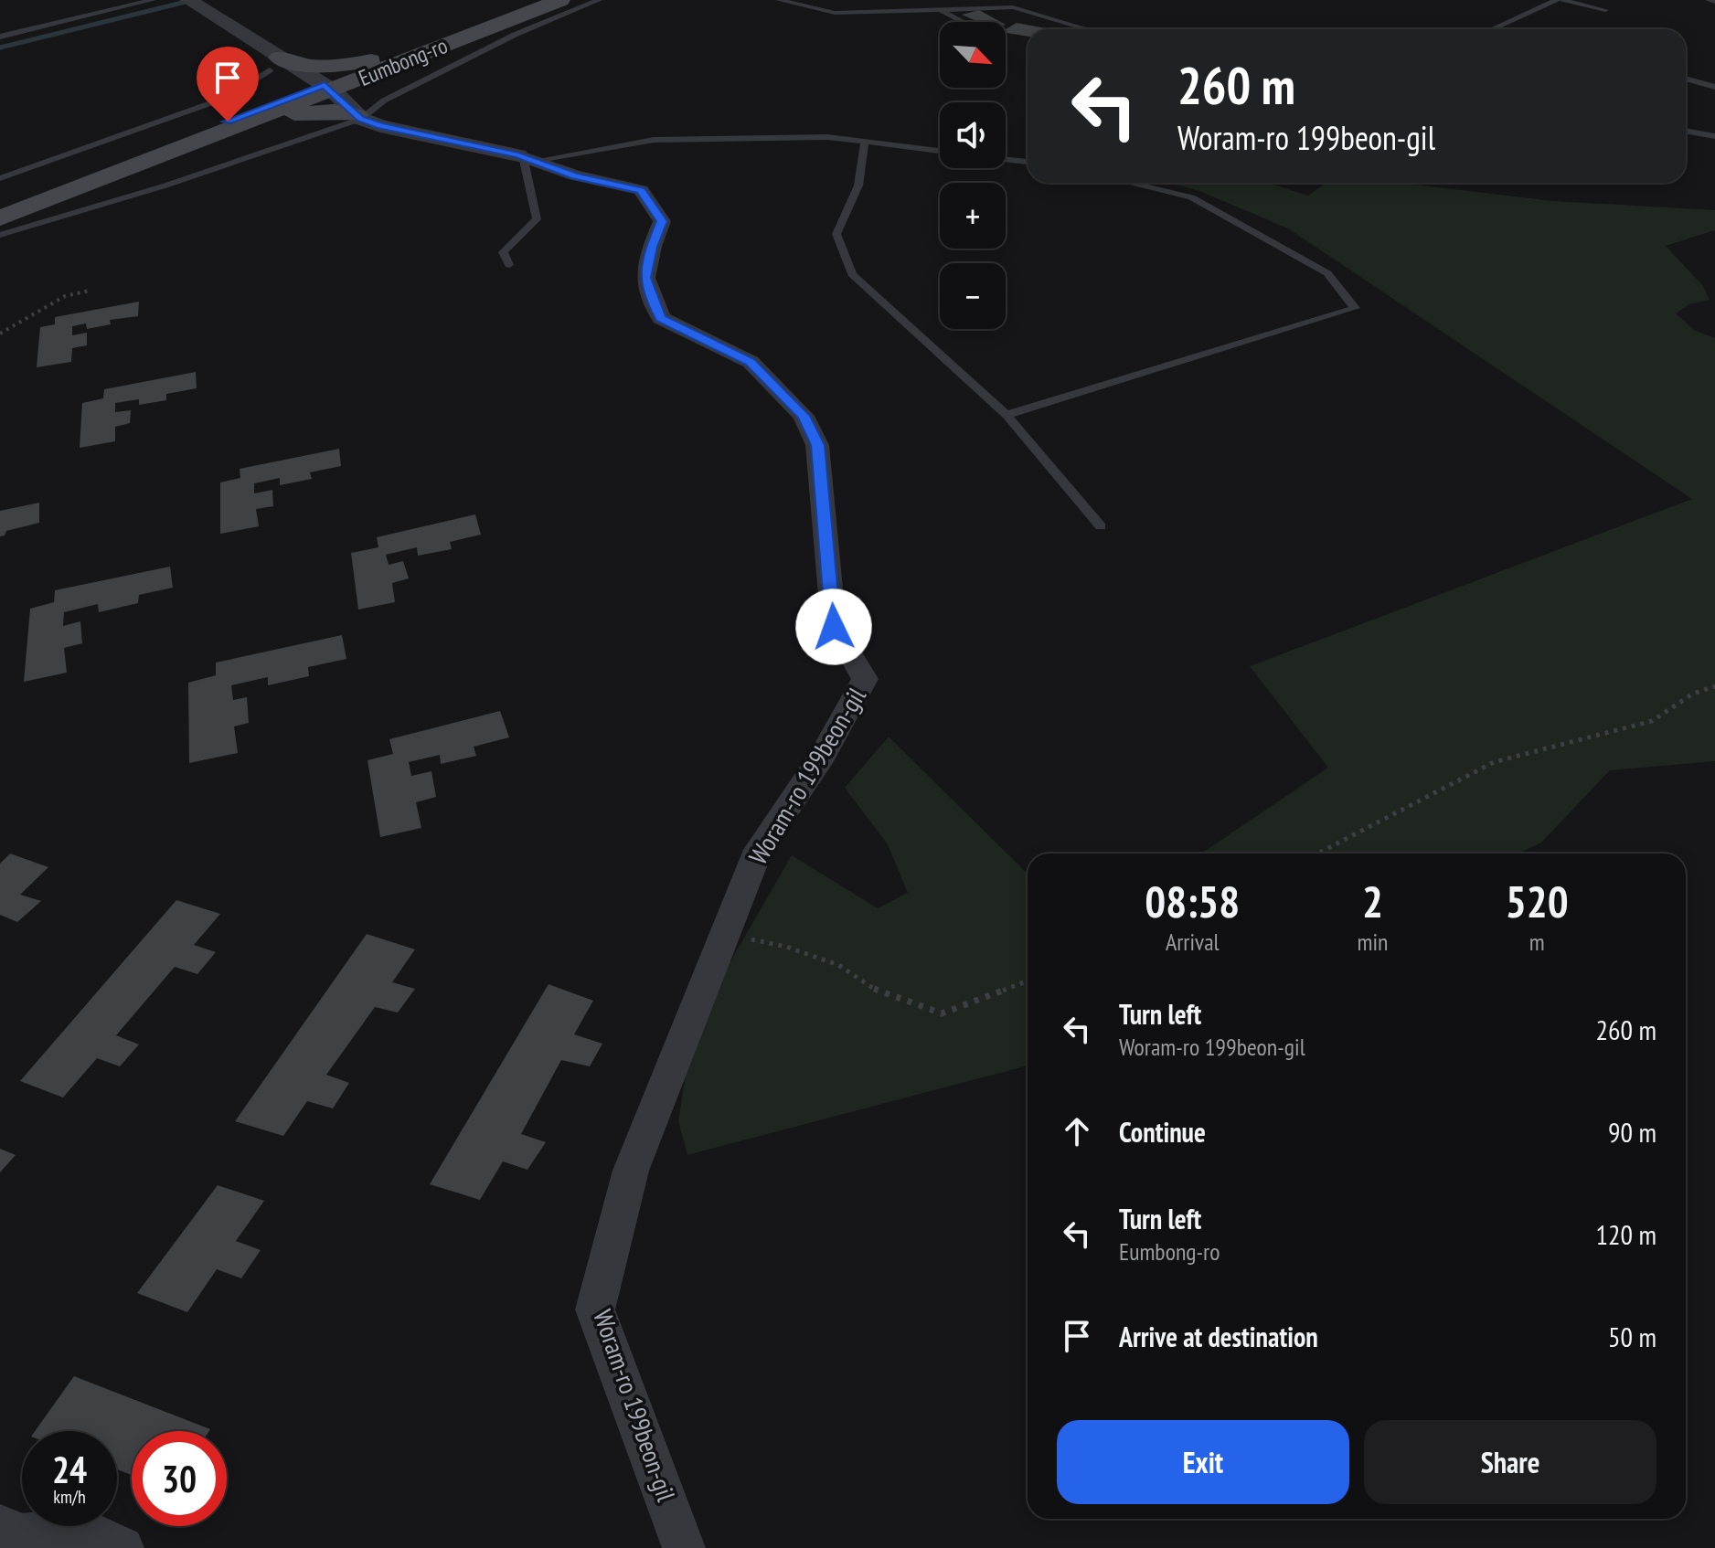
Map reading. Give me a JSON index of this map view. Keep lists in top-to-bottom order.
{
  "streets": {
    "main road": ["Eumbong-ro"],
    "street": ["Woram-ro 199beon-gil"]
  },
  "north": "bottom right",
  "page": {
    "map_buttons": ["+", "−"],
    "turn": ["260 m", "Woram-ro 199beon-gil"],
    "eta": [
      "08:58",
      "Arrival",
      "2",
      "min",
      "520",
      "m"
    ],
    "list": [
      {
        "name": "Turn left",
        "note": "Woram-ro 199beon-gil",
        "value": "260 m"
      },
      {
        "name": "Continue",
        "value": "90 m"
      },
      {
        "name": "Turn left",
        "note": "Eumbong-ro",
        "value": "120 m"
      },
      {
        "name": "Arrive at destination",
        "value": "50 m"
      }
    ],
    "buttons": ["Exit", "Share"],
    "speed": "24 km/h",
    "limit": "30"
  }
}
